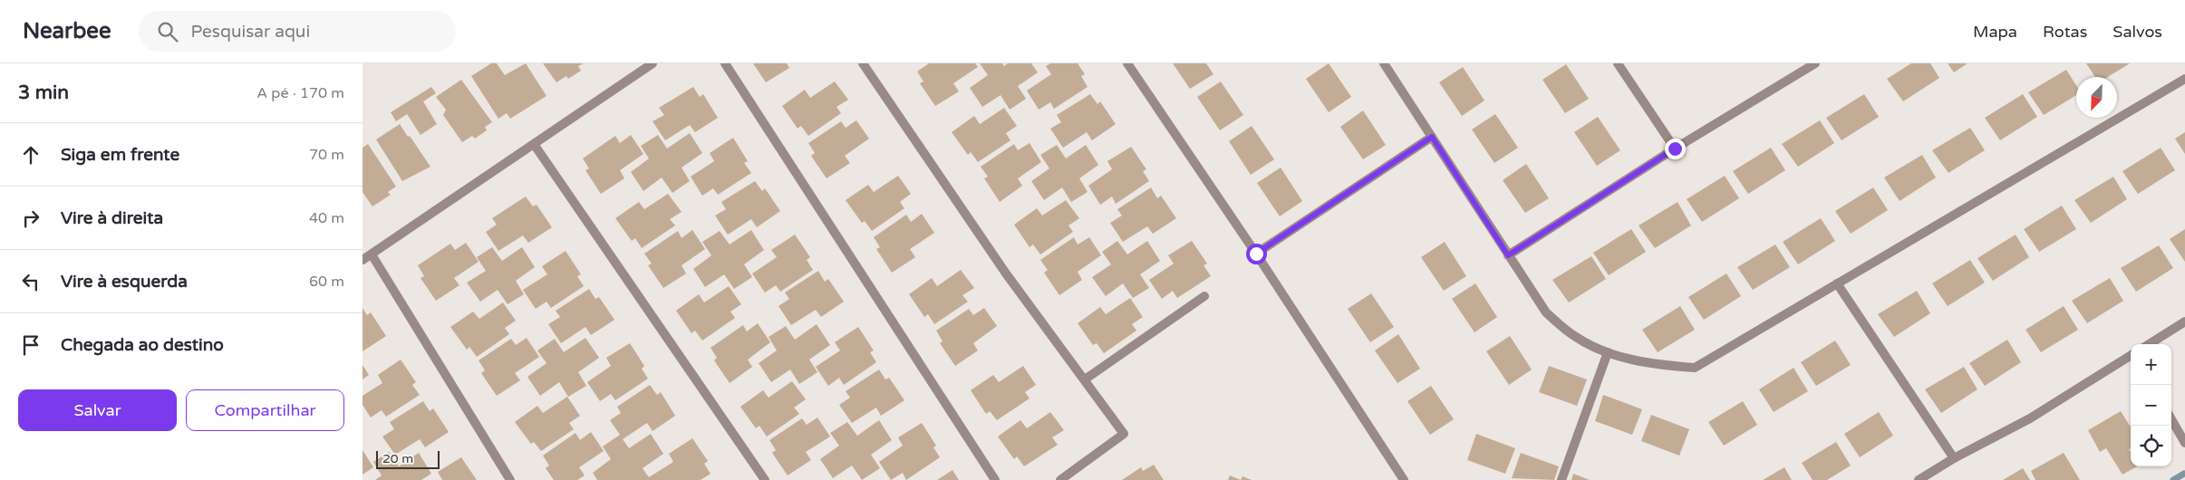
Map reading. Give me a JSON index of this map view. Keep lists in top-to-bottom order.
{
  "scale_bar": "20 m",
  "north": "bottom left",
  "page": {
    "header": "Nearbee",
    "search": "Pesquisar aqui",
    "nav": ["Mapa", "Rotas", "Salvos"],
    "heading": ["3 min", "A pé · 170 m"],
    "list": [
      ["Siga em frente", "70 m"],
      ["Vire à direita", "40 m"],
      ["Vire à esquerda", "60 m"],
      "Chegada ao destino"
    ],
    "map_buttons": ["+", "−"],
    "buttons": ["Salvar", "Compartilhar"],
    "scale": "20 m"
  }
}
